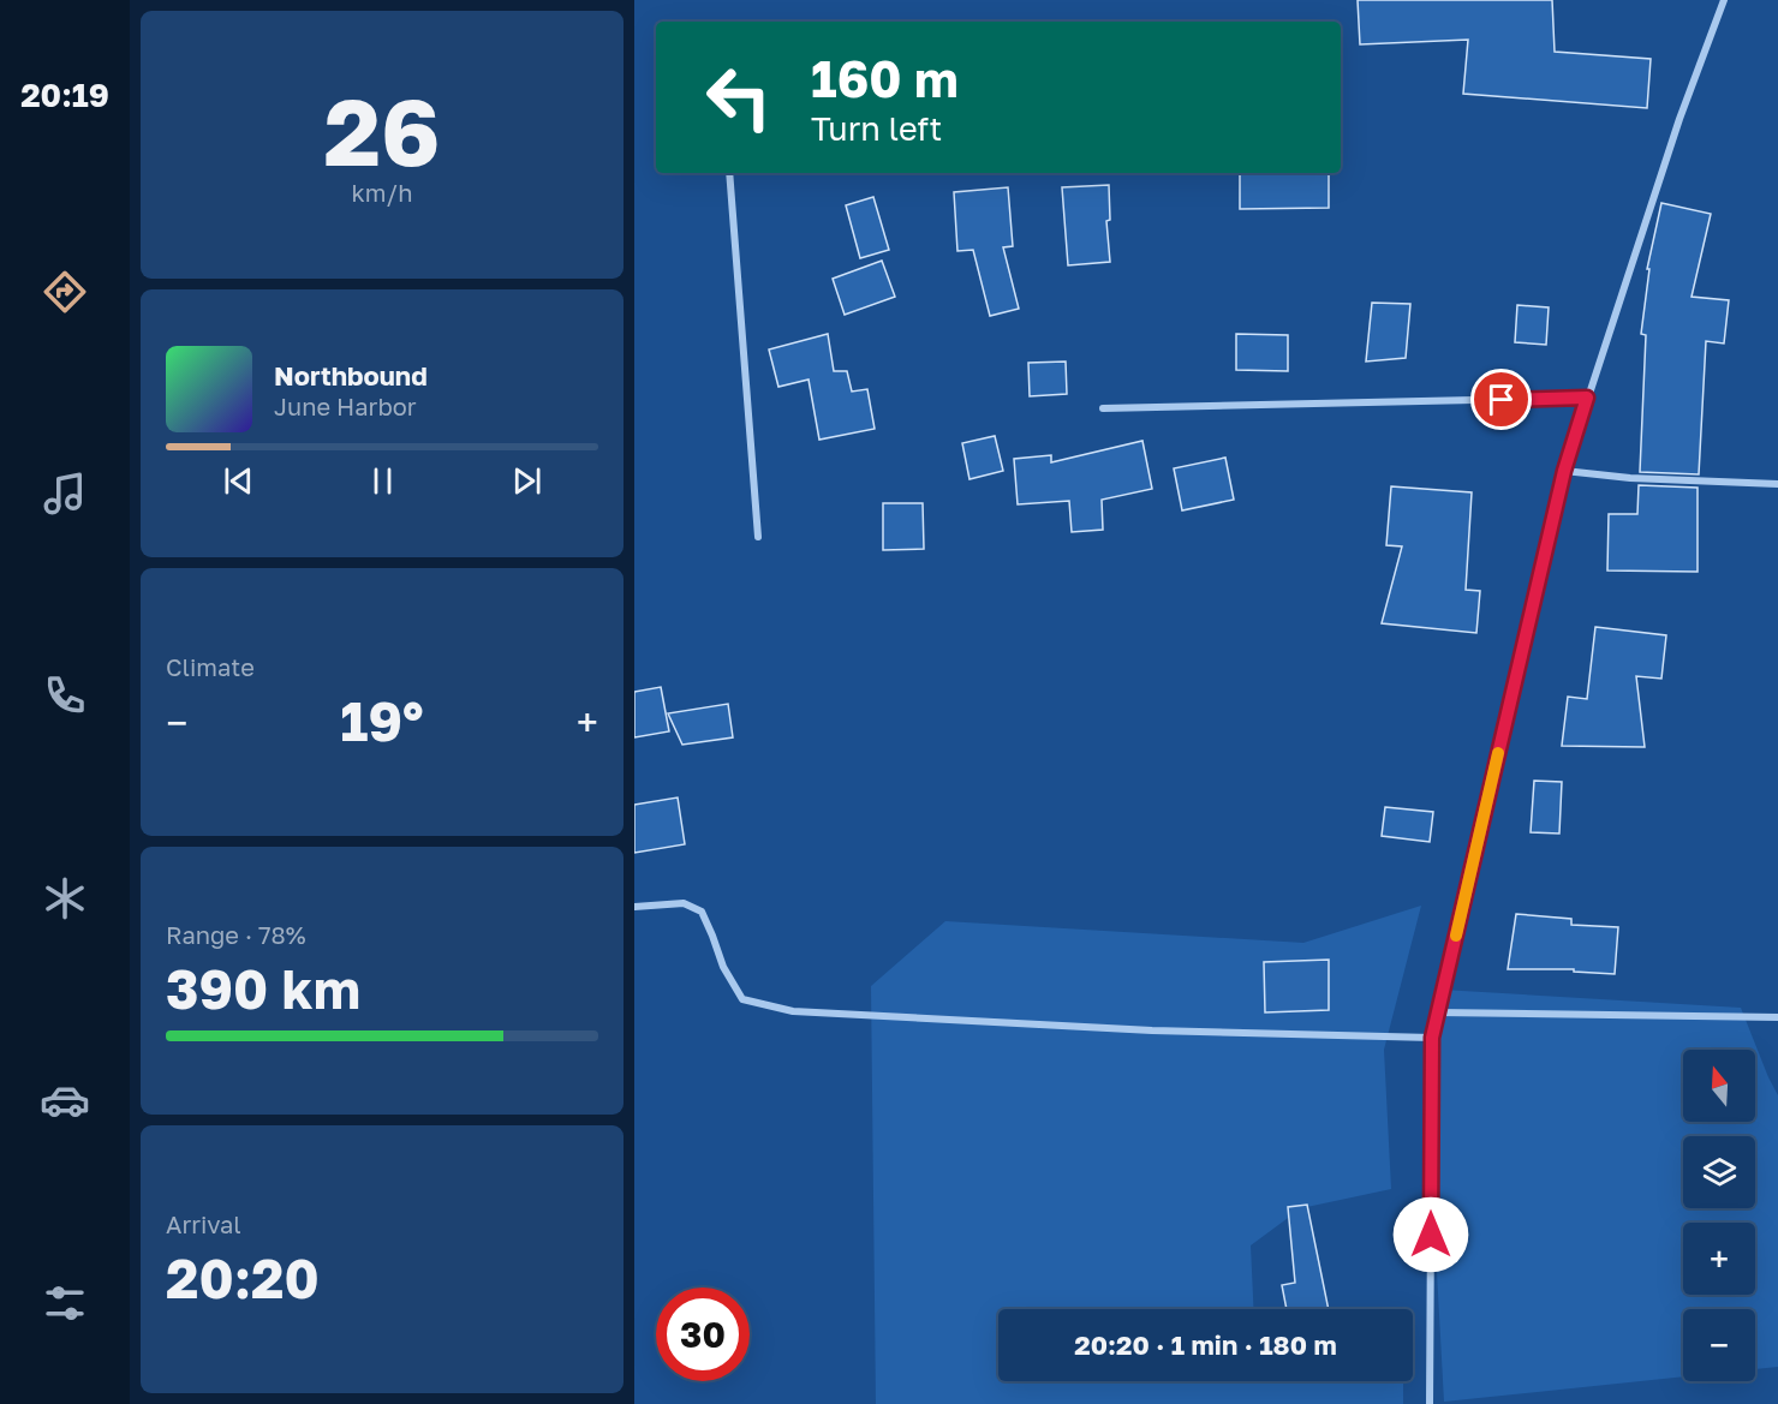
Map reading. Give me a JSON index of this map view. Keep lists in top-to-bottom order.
{
  "north": "top",
  "page": {
    "tabs": "20:19",
    "tile": [
      ["26", "km/h"],
      "Climate",
      ["Range · 78%", "390 km"],
      ["Arrival", "20:20"]
    ],
    "turn": ["160 m", "Turn left"],
    "song": ["Northbound", "June Harbor"],
    "heat": ["−", "19°", "+"],
    "map_buttons": ["+", "−"],
    "limit": "30",
    "trip": "20:20 · 1 min · 180 m"
  }
}
